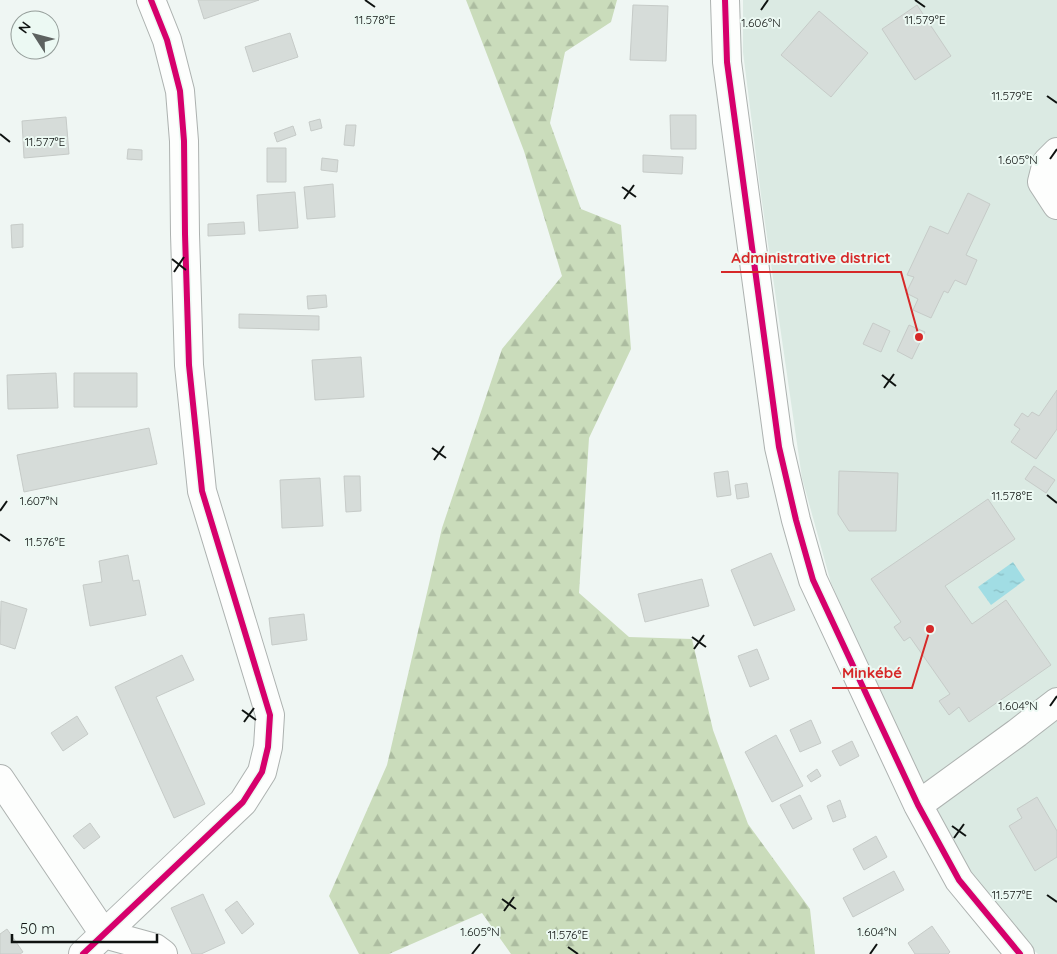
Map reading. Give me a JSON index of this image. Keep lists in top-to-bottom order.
{
  "places": ["Administrative district", "Minkébé"],
  "scale_bar": "50 m",
  "north": "top left",
  "coordinates": [
    "11.578°E",
    "11.579°E",
    "1.606°N",
    "11.577°E",
    "1.605°N",
    "1.607°N",
    "11.576°E",
    "1.604°N"
  ]
}
